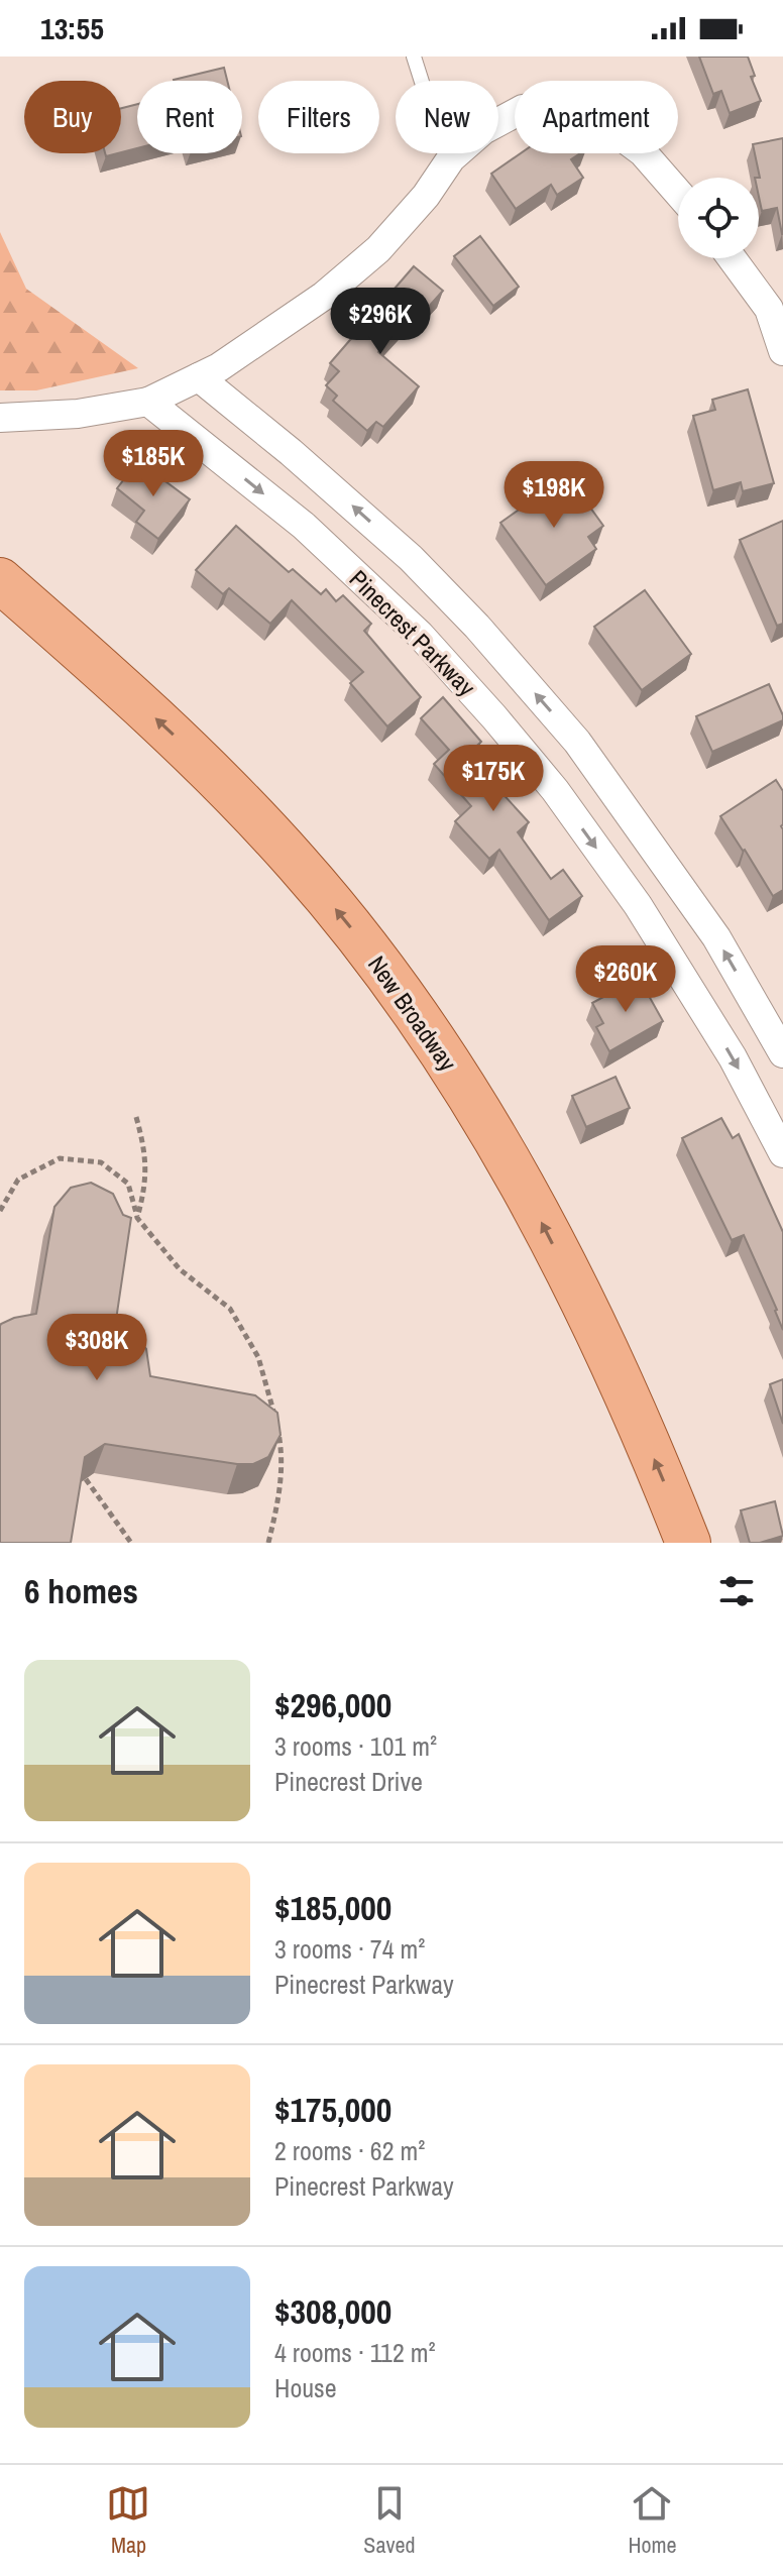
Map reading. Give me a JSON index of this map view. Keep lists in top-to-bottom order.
{
  "streets": {
    "main road": ["New Broadway"],
    "street": ["Pinecrest Parkway"]
  },
  "one_way": ["New Broadway"],
  "page": {
    "status": "13:55",
    "chip": [
      "Buy",
      "Rent",
      "Filters",
      "New",
      "Apartment"
    ],
    "price": [
      "$296K",
      "$185K",
      "$198K",
      "$175K",
      "$260K",
      "$308K"
    ],
    "heading": "6 homes",
    "list": [
      {
        "name": "$296,000",
        "note": "3 rooms · 101 m² · Pinecrest Drive"
      },
      {
        "name": "$185,000",
        "note": "3 rooms · 74 m² · Pinecrest Parkway"
      },
      {
        "name": "$175,000",
        "note": "2 rooms · 62 m² · Pinecrest Parkway"
      },
      {
        "name": "$308,000",
        "note": "4 rooms · 112 m² · House"
      }
    ],
    "tabs": ["Map", "Saved", "Home"]
  }
}
